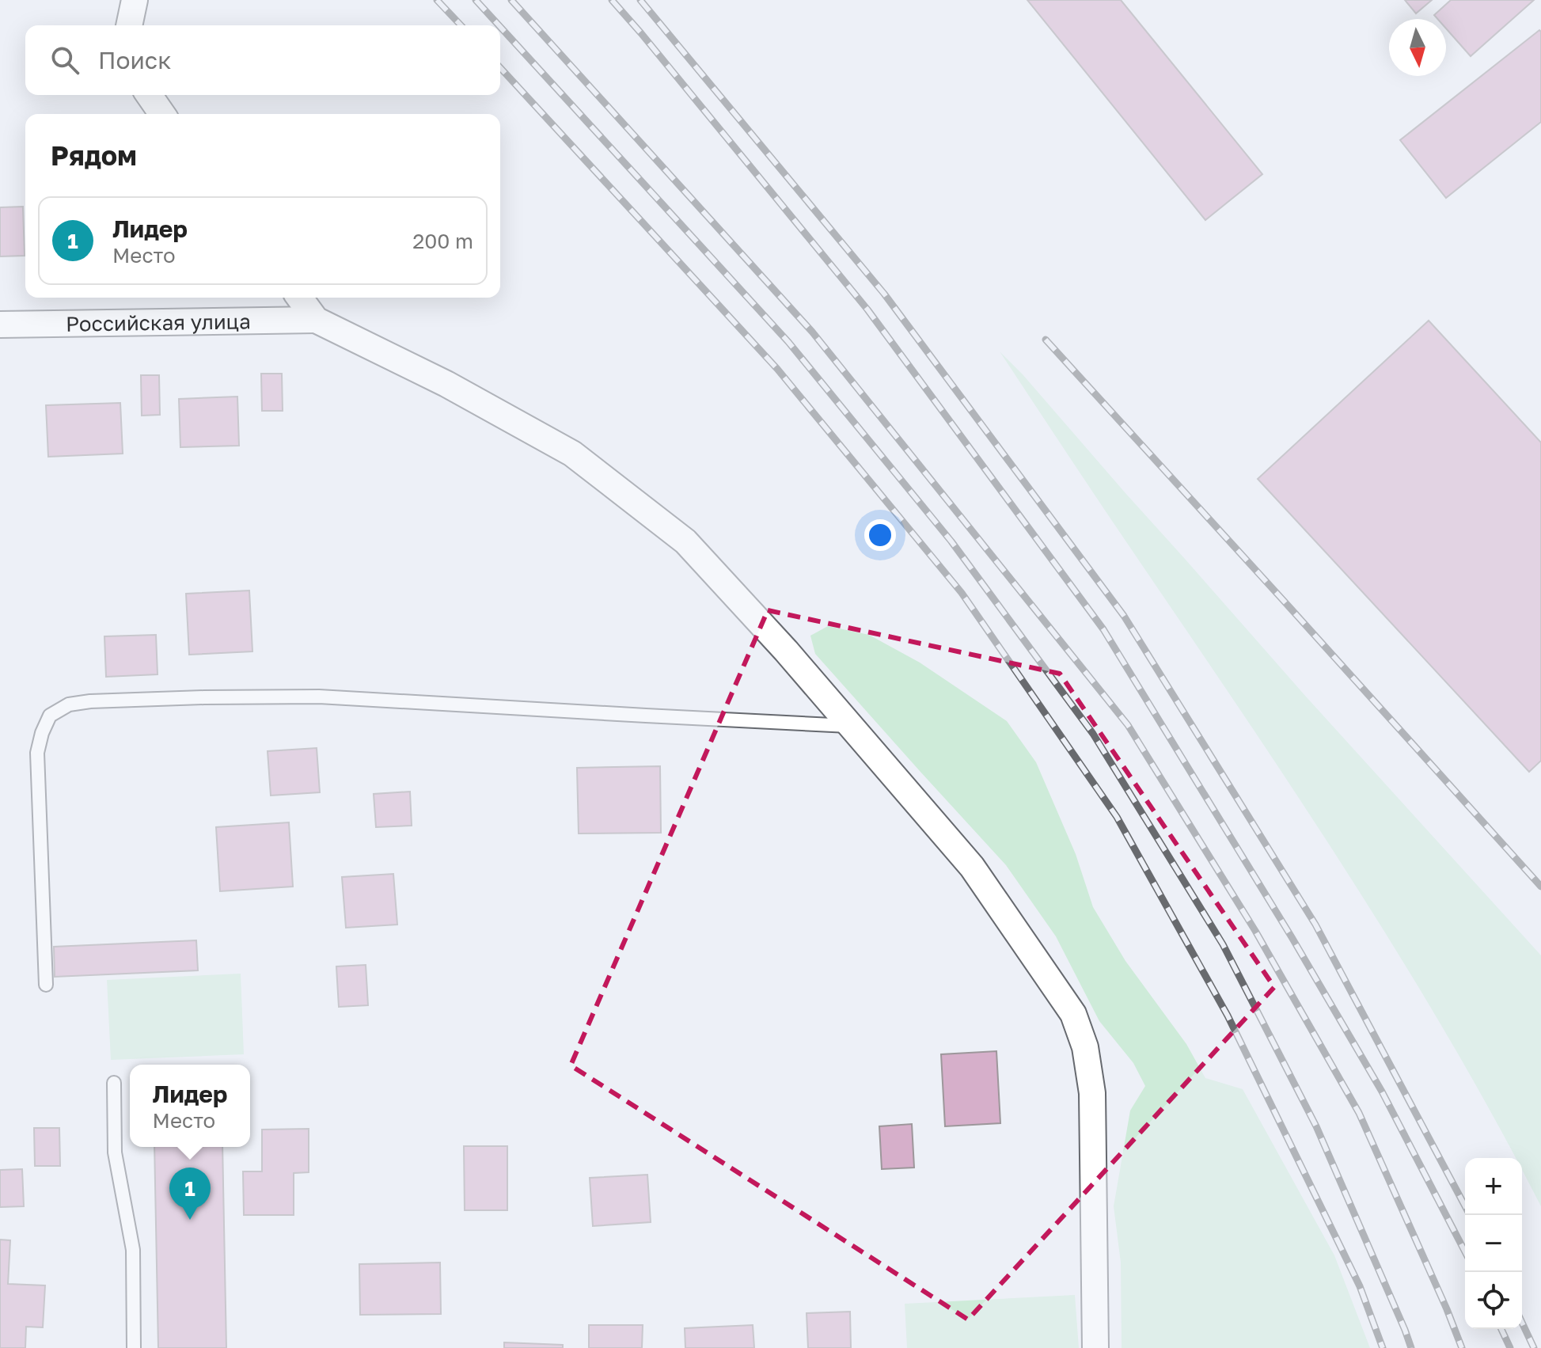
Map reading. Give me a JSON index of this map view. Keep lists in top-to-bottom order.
{
  "streets": {
    "street": ["Российская улица"]
  },
  "north": "bottom",
  "page": {
    "search": "Поиск",
    "heading": "Рядом",
    "list": [
      {
        "mark": "1",
        "name": "Лидер",
        "note": "Место",
        "value": "200 m"
      }
    ],
    "popup": ["Лидер", "Место"],
    "map_buttons": ["+", "−"],
    "pins": "1"
  }
}
